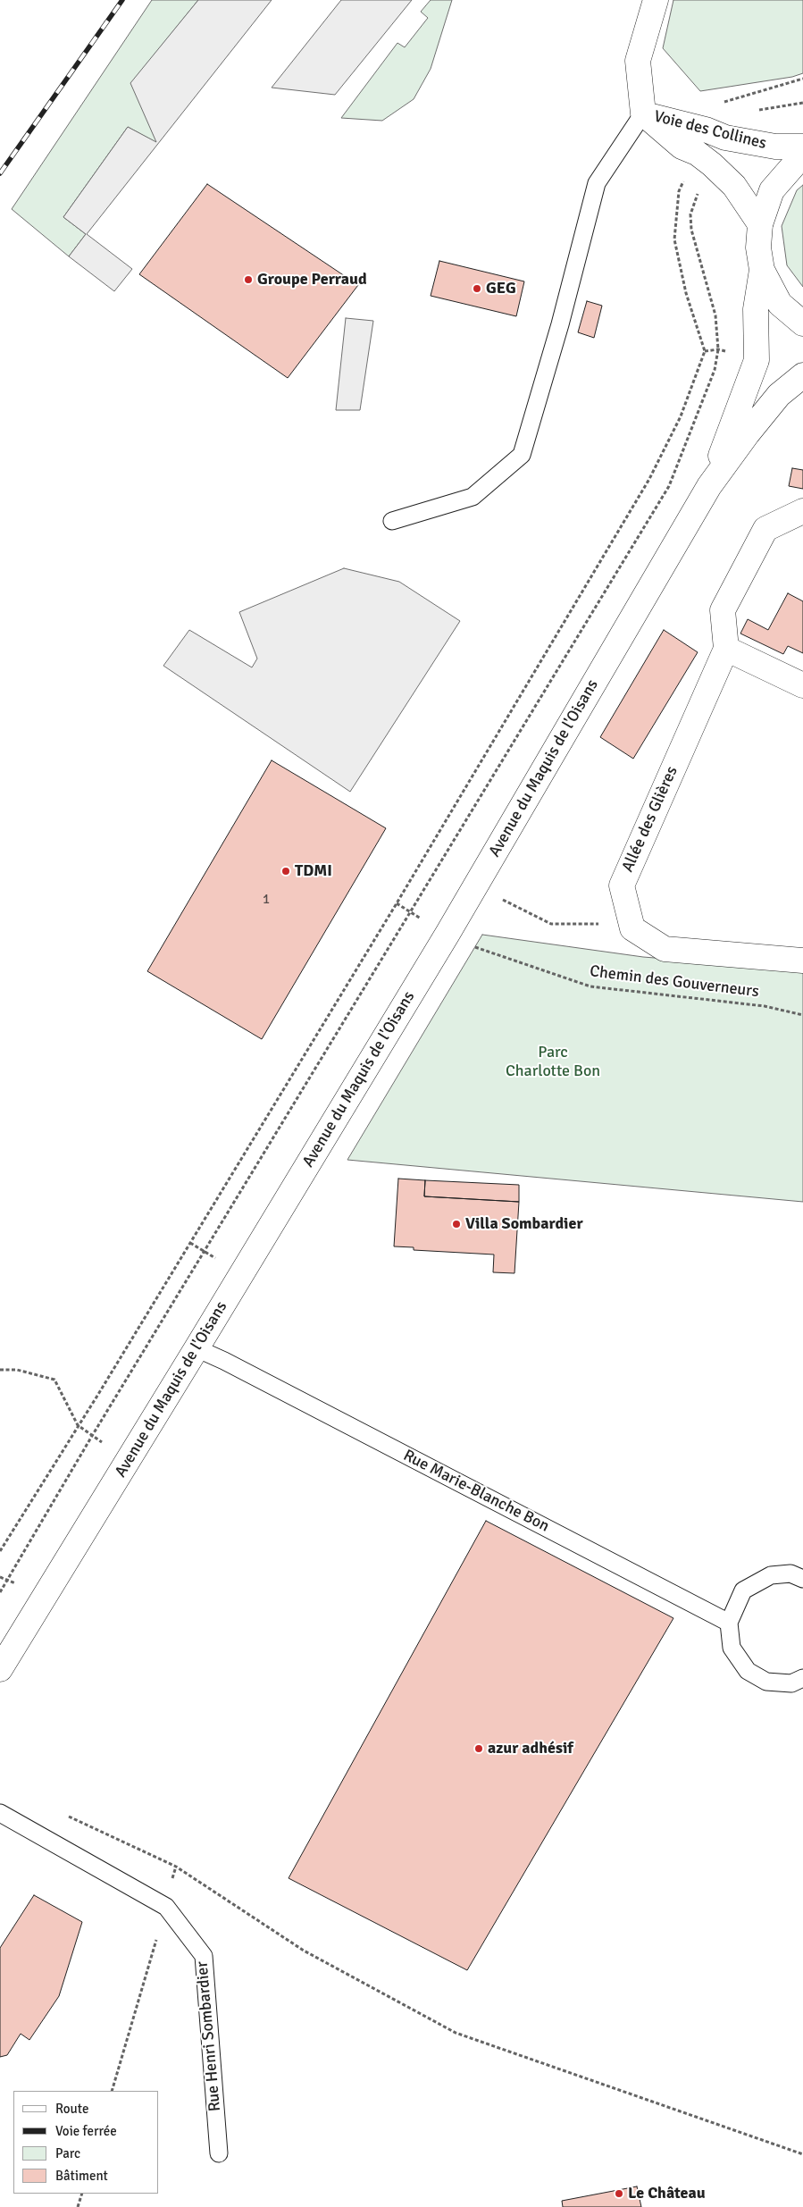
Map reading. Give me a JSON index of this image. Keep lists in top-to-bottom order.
{
  "streets": {
    "street": ["Voie des Collines", "Avenue du Maquis de l'Oisans", "Allée des Glières"],
    "lane": ["Rue Marie-Blanche Bon", "Rue Henri Sombardier"],
    "path": ["Chemin des Gouverneurs"]
  },
  "crossings": [
    ["Avenue du Maquis de l'Oisans", "Rue Marie-Blanche Bon"]
  ],
  "parks": ["Parc Charlotte Bon"],
  "places": [
    "Groupe Perraud",
    "GEG",
    "TDMI",
    "Villa Sombardier",
    "azur adhésif",
    "Le Château"
  ],
  "house_numbers": ["1"],
  "legend": [
    "Route",
    "Voie ferrée",
    "Parc",
    "Bâtiment"
  ]
}
